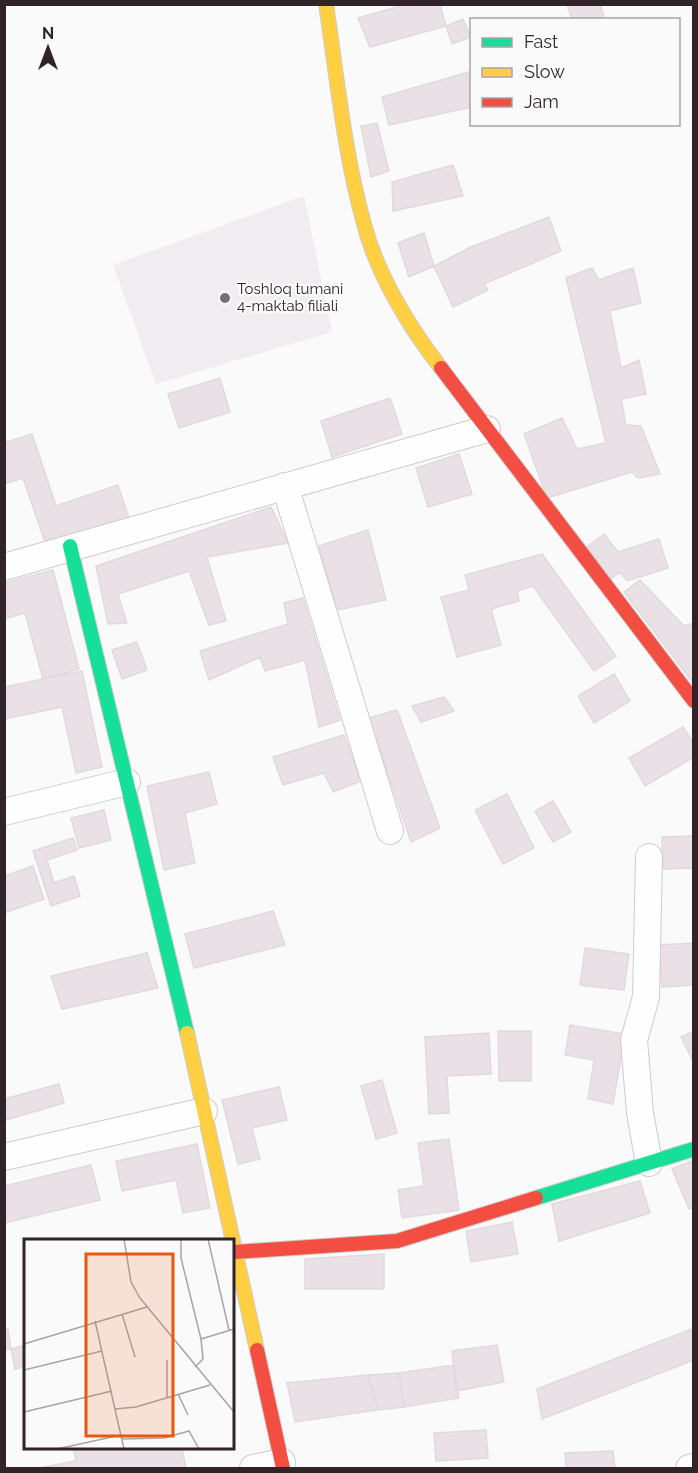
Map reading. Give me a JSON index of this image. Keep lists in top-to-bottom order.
{
  "places": ["Toshloq tumani 4-maktab filiali"],
  "legend": ["Fast", "Slow", "Jam"],
  "north": "top"
}
